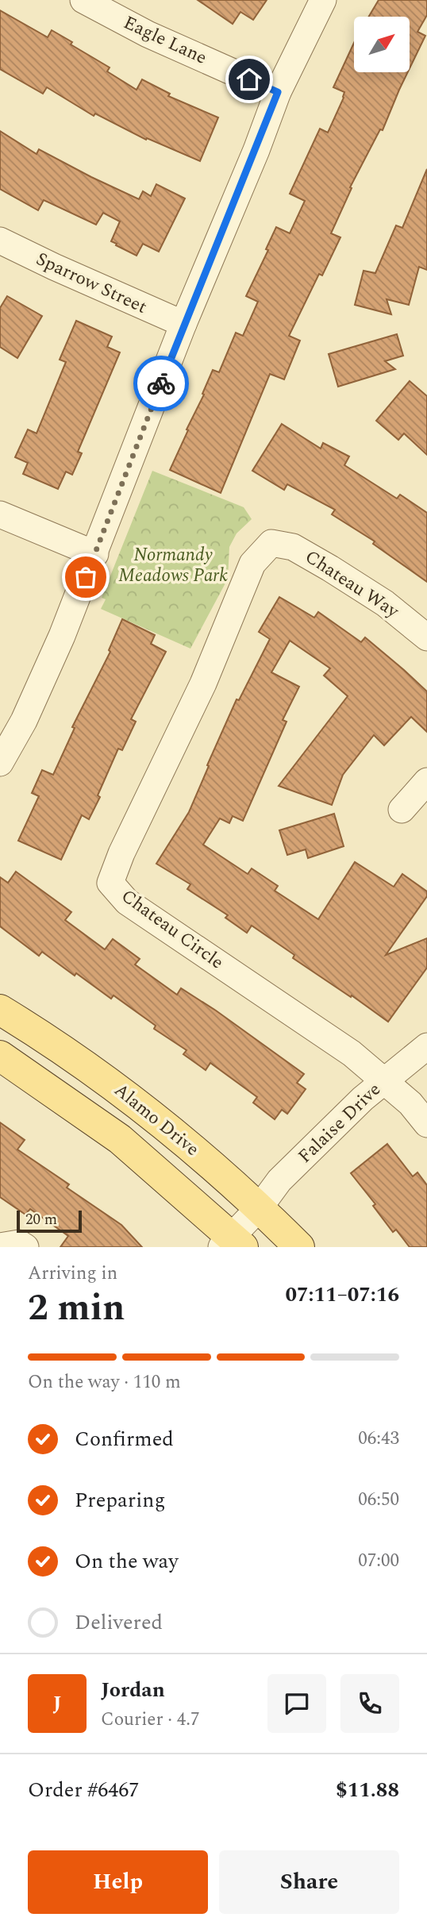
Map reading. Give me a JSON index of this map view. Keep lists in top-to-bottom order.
{
  "streets": {
    "main road": ["Alamo Drive"],
    "street": [
      "Eagle Lane",
      "Sparrow Street",
      "Chateau Way",
      "Chateau Circle",
      "Falaise Drive"
    ]
  },
  "crossings": [
    ["Chateau Way", "Chateau Circle"],
    ["Chateau Circle", "Falaise Drive"],
    ["Alamo Drive", "Falaise Drive"]
  ],
  "parks": ["Normandy Meadows Park"],
  "scale_bar": "20 m",
  "north": "top right",
  "page": {
    "scale": "20 m",
    "heading": ["2 min", "Arriving in", "07:11–07:16"],
    "panel": [
      "Jordan",
      "Courier · 4.7",
      "Order #6467",
      "$11.88"
    ],
    "bar": "On the way · 110 m",
    "list": [
      ["Confirmed", "06:43"],
      ["Preparing", "06:50"],
      ["On the way", "07:00"],
      "Delivered"
    ],
    "round": "J",
    "buttons": ["Help", "Share"]
  }
}
